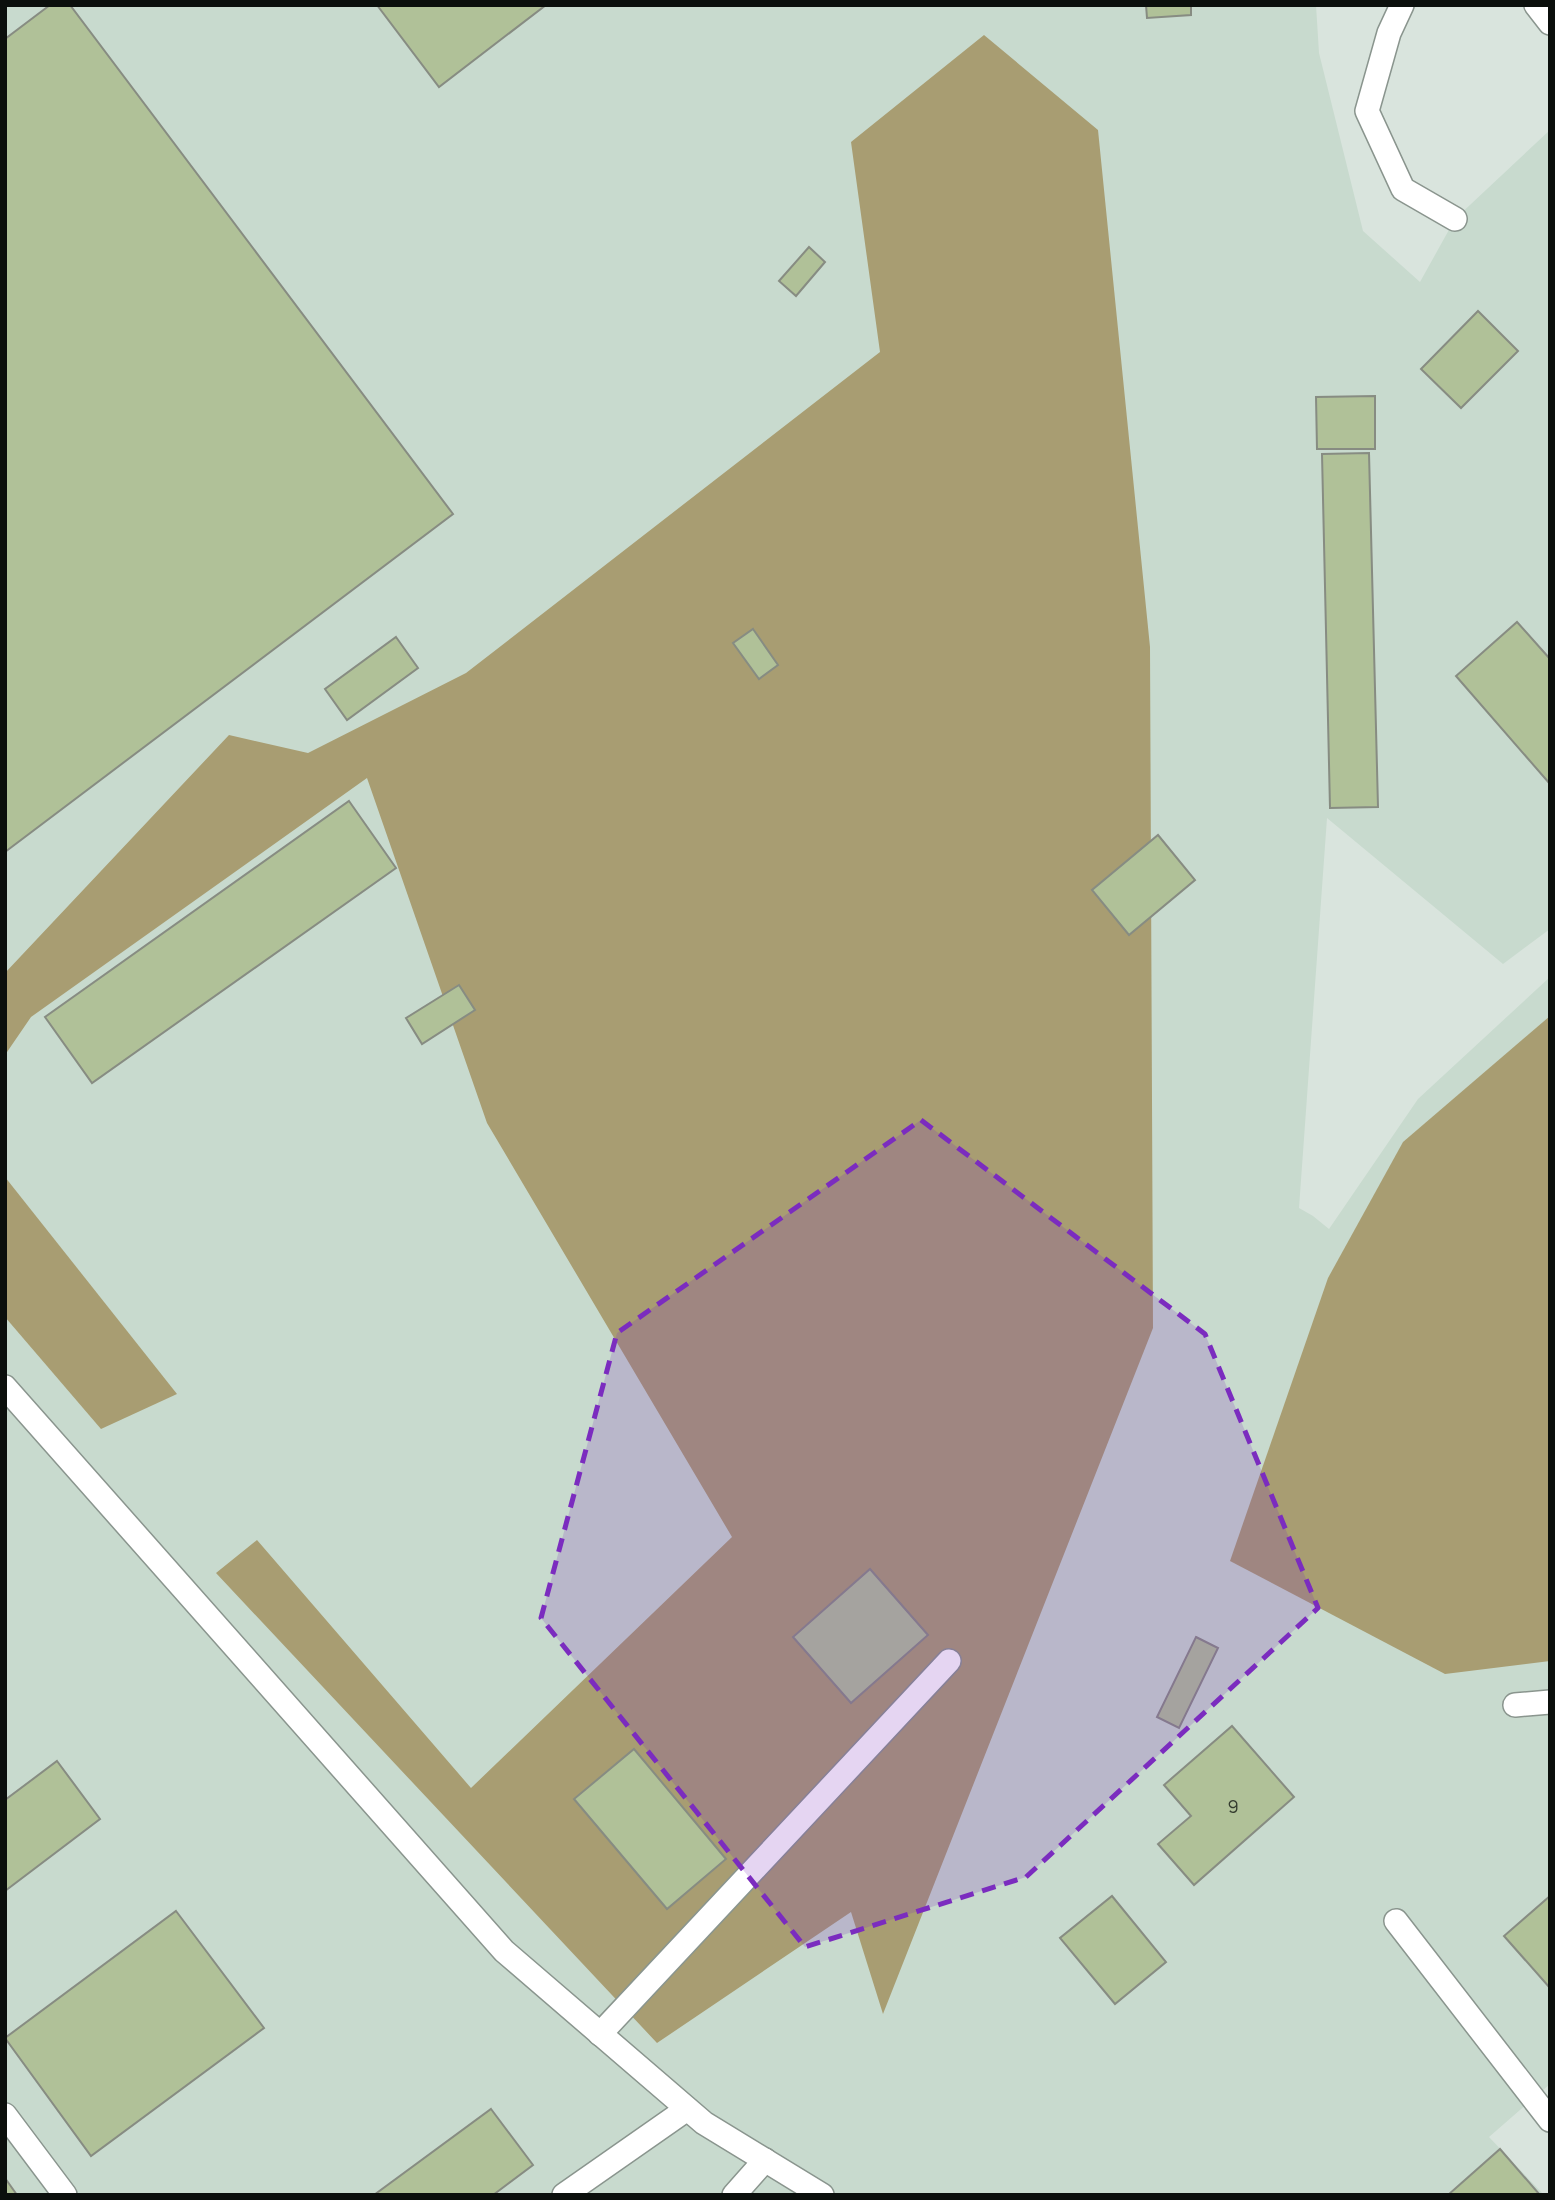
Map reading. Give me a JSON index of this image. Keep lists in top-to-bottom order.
{
  "house_numbers": ["9"]
}
